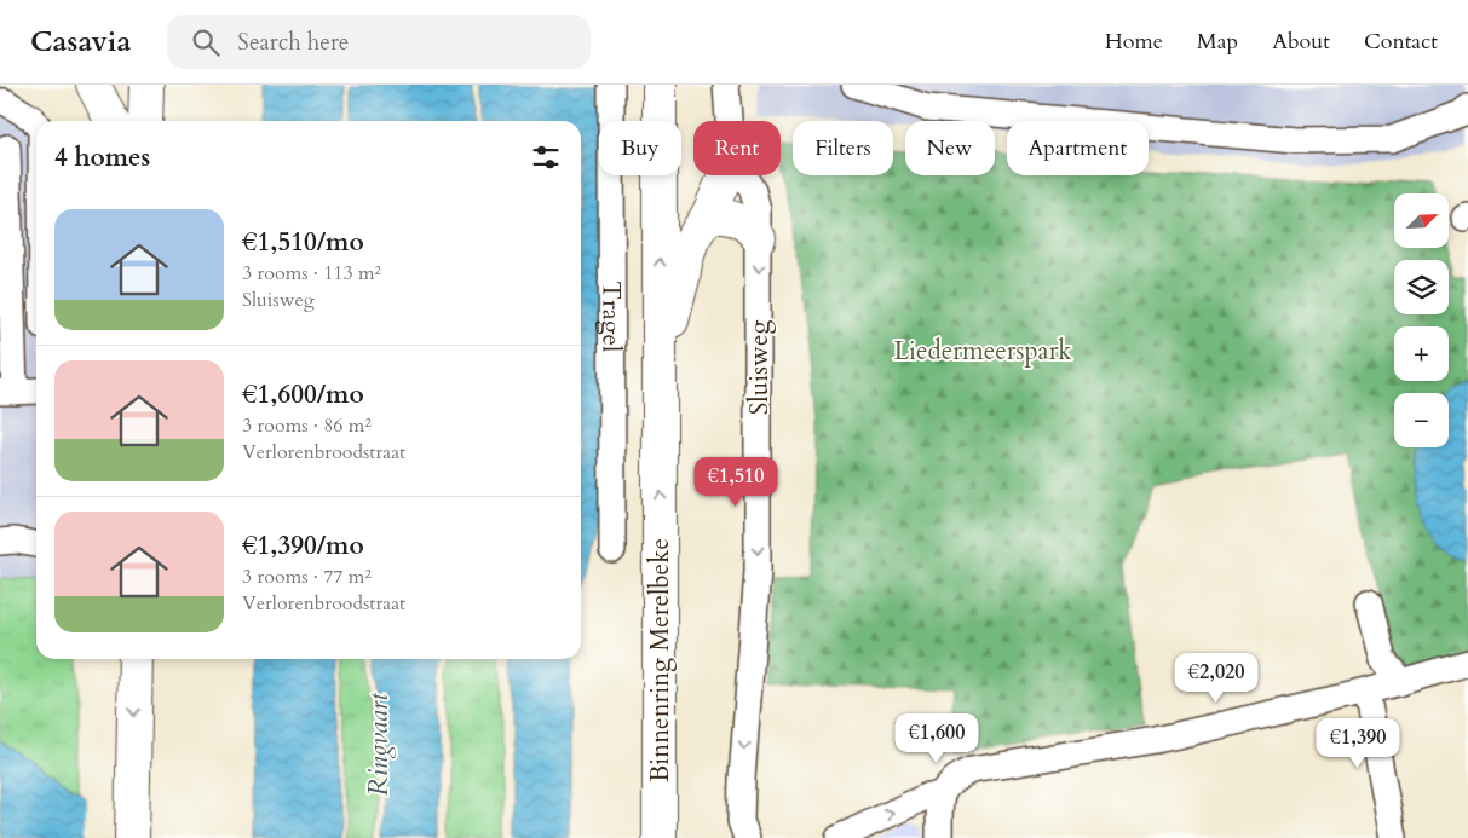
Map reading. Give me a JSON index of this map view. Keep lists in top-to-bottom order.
{
  "streets": {
    "highway": ["Binnenring Merelbeke"],
    "street": ["Tragel", "Sluisweg"]
  },
  "one_way": ["Sluisweg", "Binnenring Merelbeke"],
  "water": ["Ringvaart"],
  "parks": ["Liedermeerspark"],
  "north": "top right",
  "page": {
    "header": "Casavia",
    "search": "Search here",
    "nav": [
      "Home",
      "Map",
      "About",
      "Contact"
    ],
    "chip": [
      "Buy",
      "Rent",
      "Filters",
      "New",
      "Apartment"
    ],
    "heading": "4 homes",
    "map_buttons": ["+", "−"],
    "list": [
      {
        "name": "€1,510/mo",
        "note": "3 rooms · 113 m² · Sluisweg"
      },
      {
        "name": "€1,600/mo",
        "note": "3 rooms · 86 m² · Verlorenbroodstraat"
      },
      {
        "name": "€1,390/mo",
        "note": "3 rooms · 77 m² · Verlorenbroodstraat"
      }
    ],
    "price": [
      "€1,510",
      "€2,020",
      "€1,600",
      "€1,390"
    ]
  }
}
